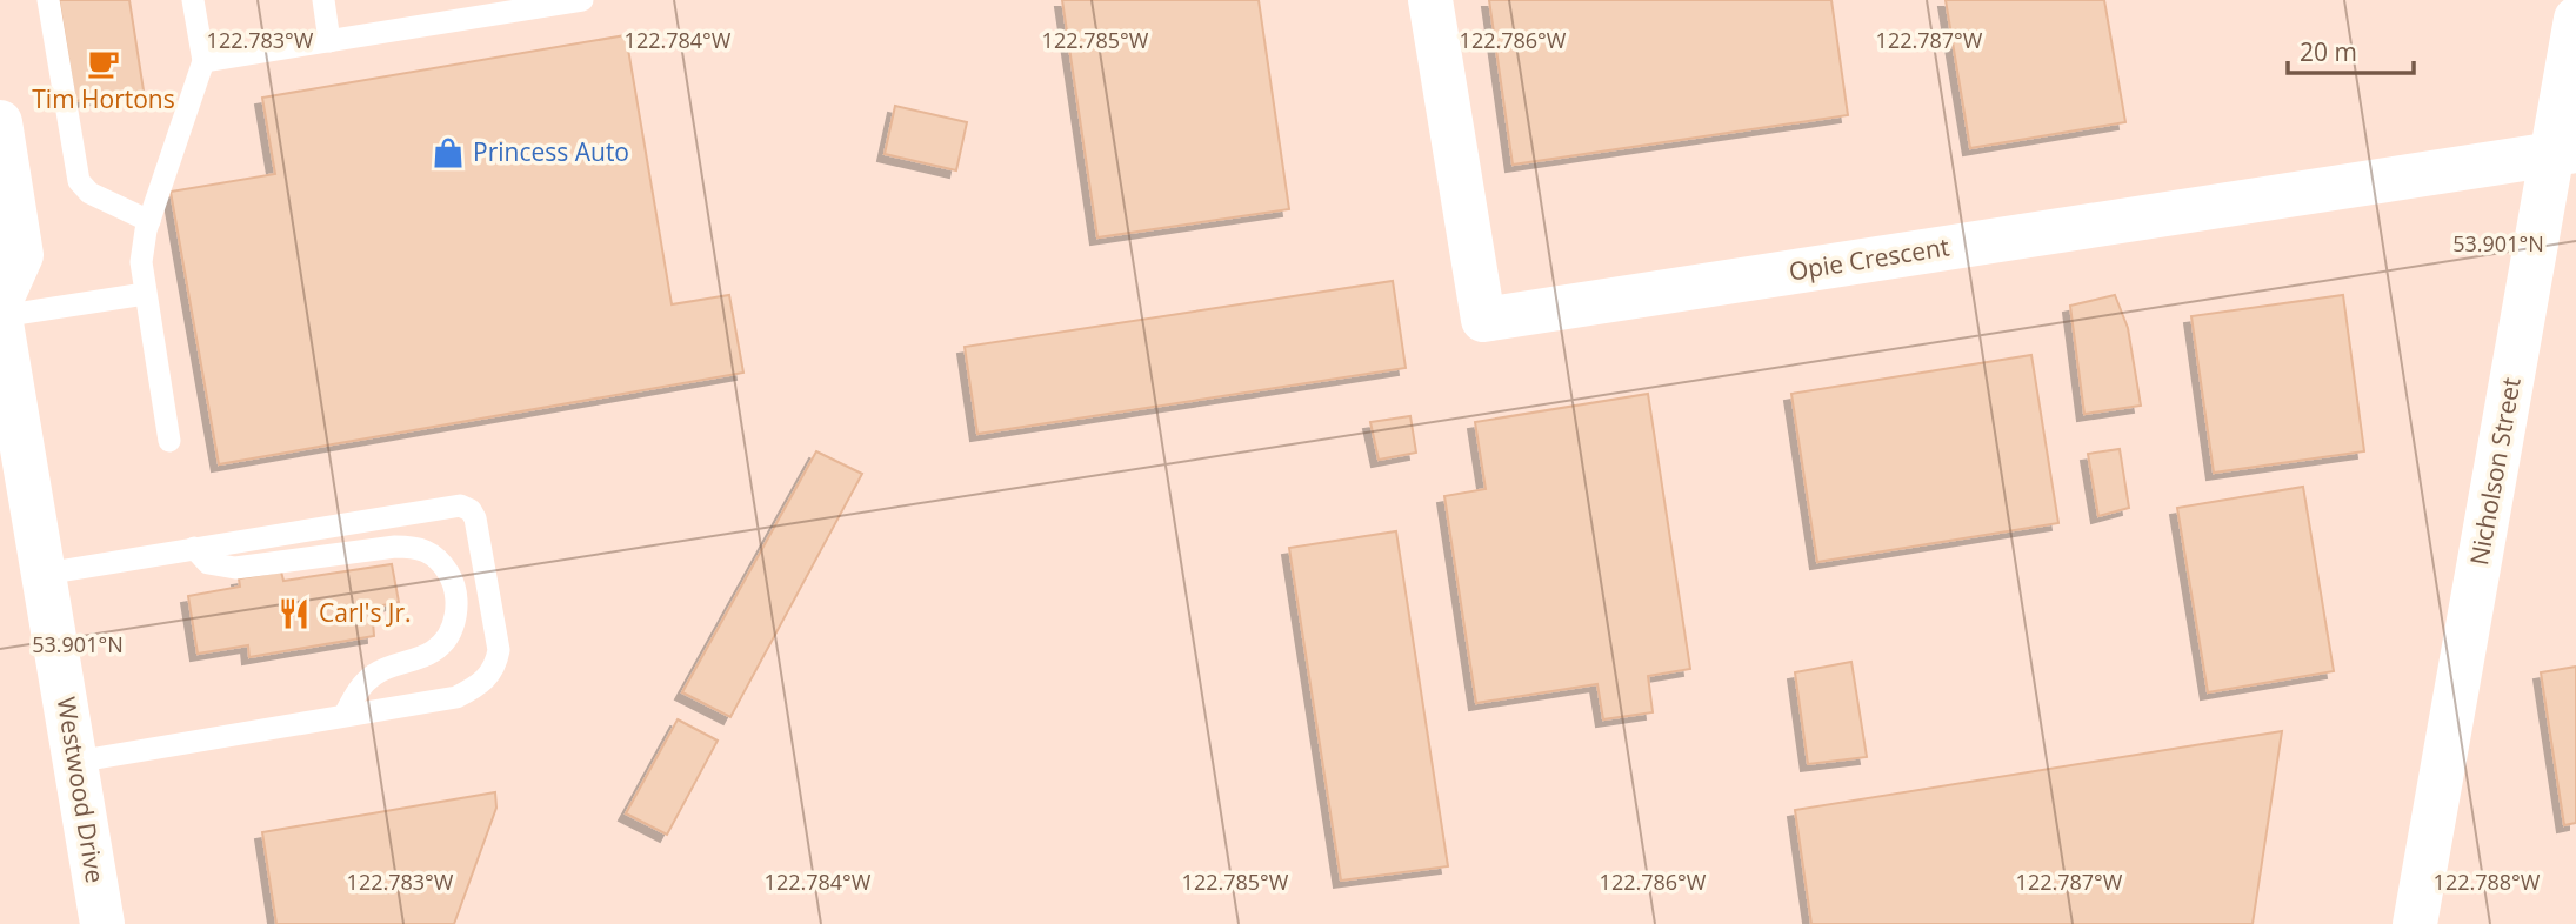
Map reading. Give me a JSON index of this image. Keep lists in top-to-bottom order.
{
  "streets": {
    "street": ["Opie Crescent", "Nicholson Street", "Westwood Drive"]
  },
  "crossings": [
    ["Opie Crescent", "Nicholson Street"]
  ],
  "places": {
    "cafe": ["Tim Hortons"],
    "shop": ["Princess Auto"],
    "restaurant": ["Carl's Jr."]
  },
  "scale_bar": "20 m",
  "coordinates": [
    "122.783°W",
    "122.784°W",
    "122.785°W",
    "122.786°W",
    "122.787°W",
    "53.901°N",
    "122.788°W"
  ]
}
